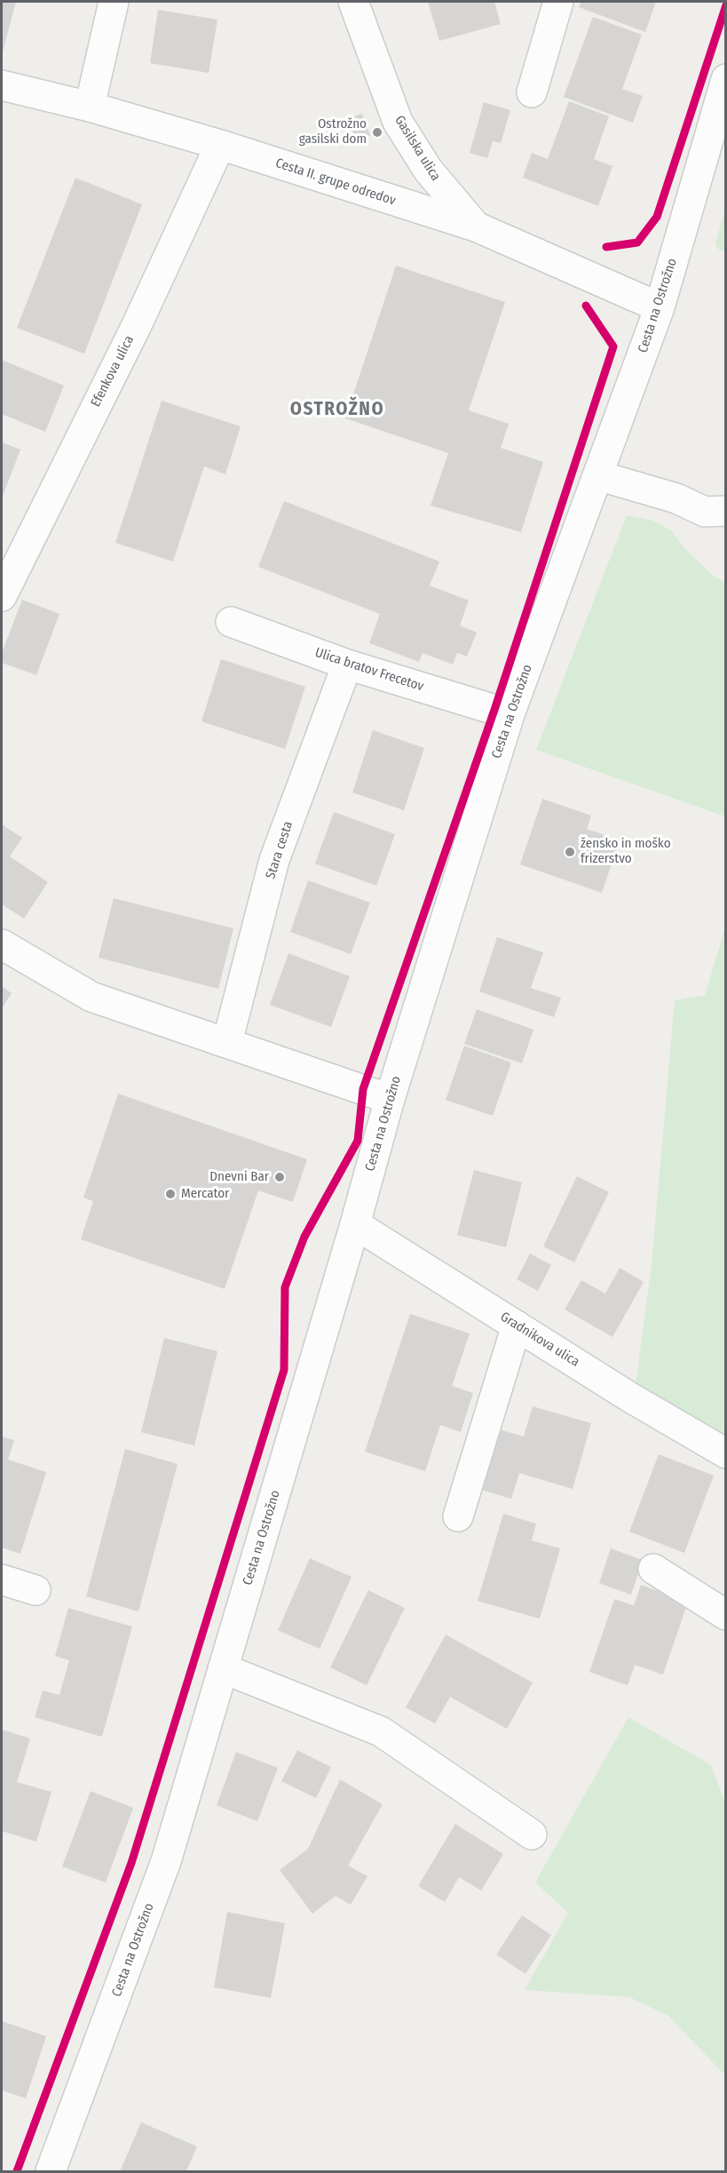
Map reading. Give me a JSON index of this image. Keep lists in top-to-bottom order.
{
  "streets": {
    "street": [
      "Gasilska ulica",
      "Cesta II. grupe odredov",
      "Cesta na Ostrožno",
      "Efenkova ulica",
      "Ulica bratov Frecetov",
      "Stara cesta",
      "Gradnikova ulica"
    ]
  },
  "crossings": [
    ["Gasilska ulica", "Cesta II. grupe odredov"],
    ["Cesta II. grupe odredov", "Cesta na Ostrožno"],
    ["Cesta II. grupe odredov", "Efenkova ulica"],
    ["Cesta na Ostrožno", "Ulica bratov Frecetov"],
    ["Cesta na Ostrožno", "Gradnikova ulica"],
    ["Ulica bratov Frecetov", "Stara cesta"]
  ],
  "districts": ["OSTROŽNO"],
  "places": [
    "Ostrožno gasilski dom",
    "žensko in moško frizerstvo",
    "Dnevni Bar",
    "Mercator"
  ]
}
